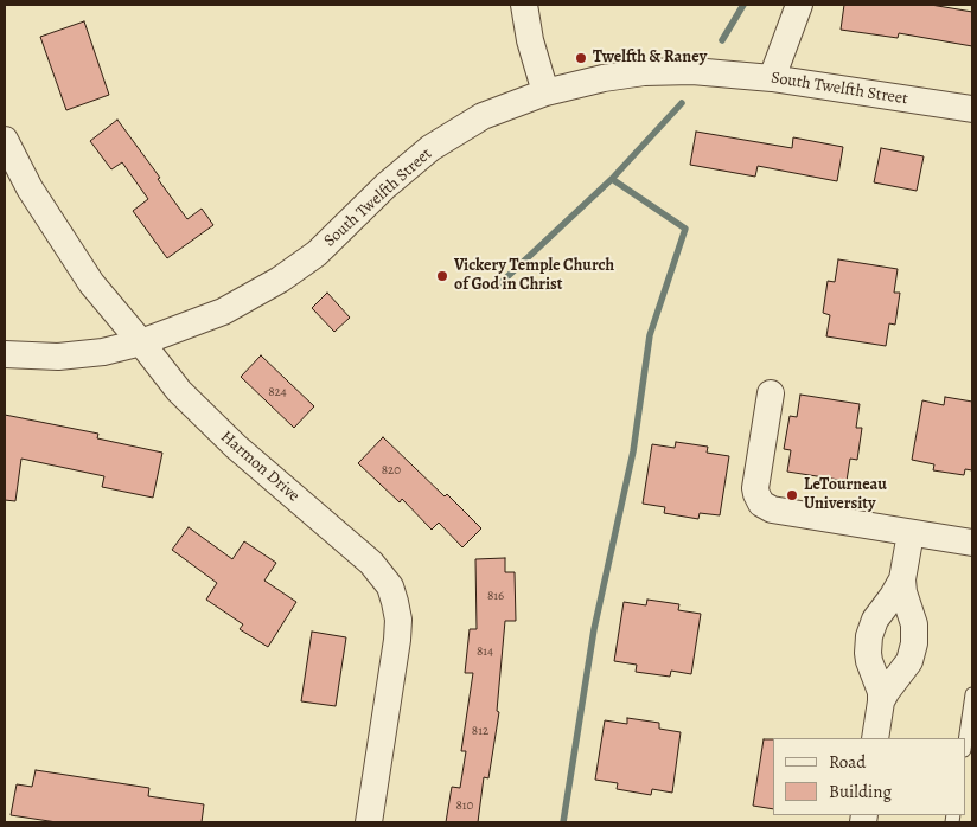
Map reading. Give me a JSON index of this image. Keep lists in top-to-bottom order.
{
  "streets": {
    "street": ["South Twelfth Street", "Harmon Drive"]
  },
  "crossings": [
    ["South Twelfth Street", "Harmon Drive"]
  ],
  "places": ["Twelfth & Raney", "Vickery Temple Church of God in Christ", "LeTourneau University"],
  "house_numbers": [
    "824",
    "820",
    "816",
    "814",
    "812",
    "810"
  ],
  "legend": ["Road", "Building"]
}
